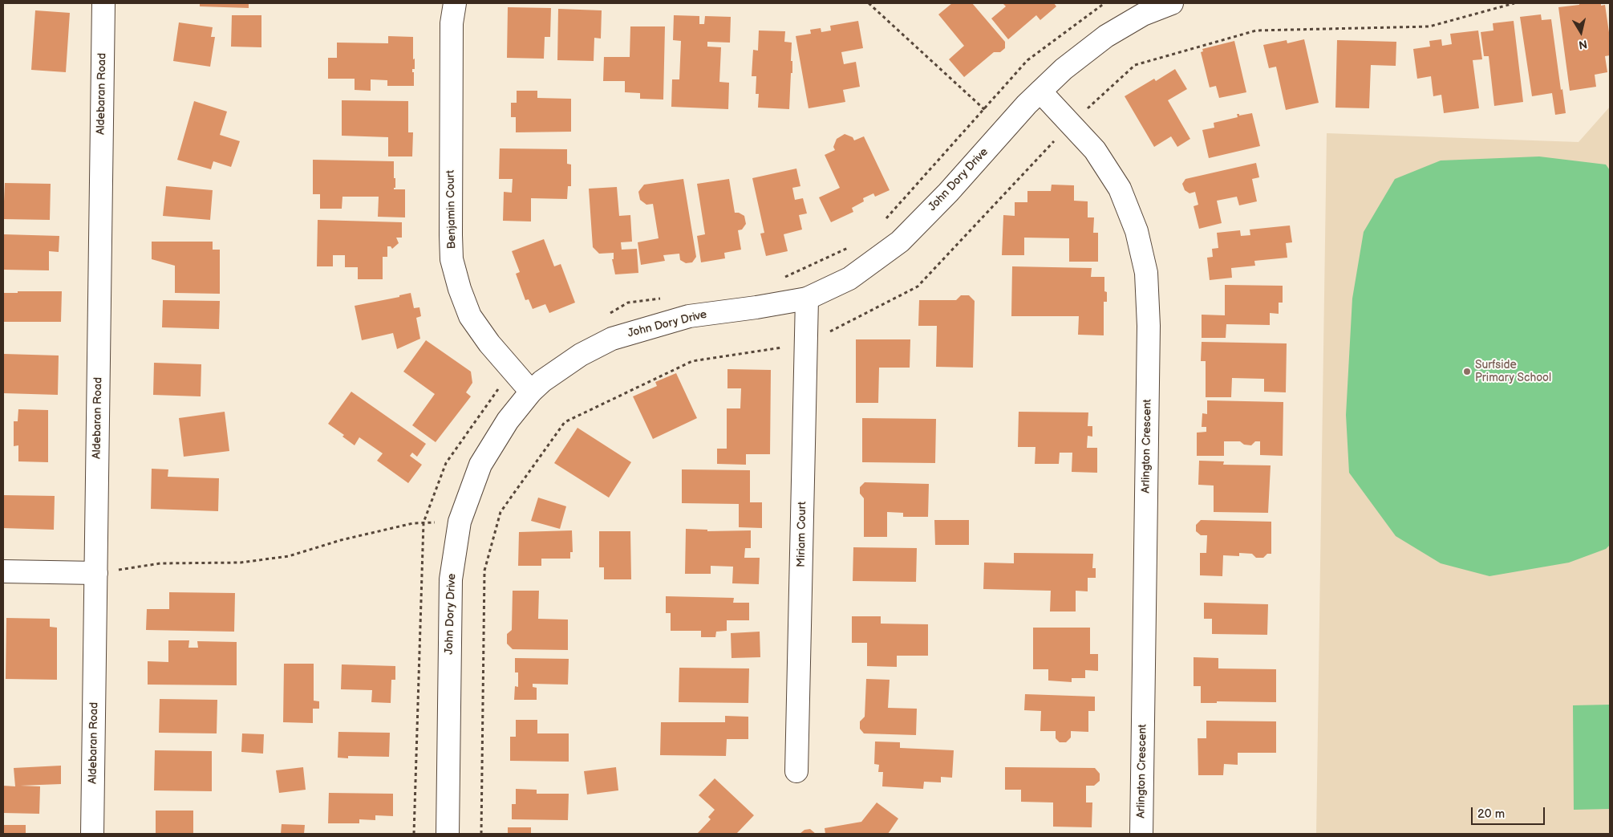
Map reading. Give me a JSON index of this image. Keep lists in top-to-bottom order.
{
  "streets": {
    "street": [
      "Aldebaran Road",
      "John Dory Drive",
      "Benjamin Court",
      "Arlington Crescent",
      "Miriam Court"
    ]
  },
  "crossings": [
    ["John Dory Drive", "Benjamin Court"],
    ["John Dory Drive", "Arlington Crescent"],
    ["John Dory Drive", "Miriam Court"]
  ],
  "places": ["Surfside Primary School"],
  "scale_bar": "20 m",
  "north": "bottom"
}
